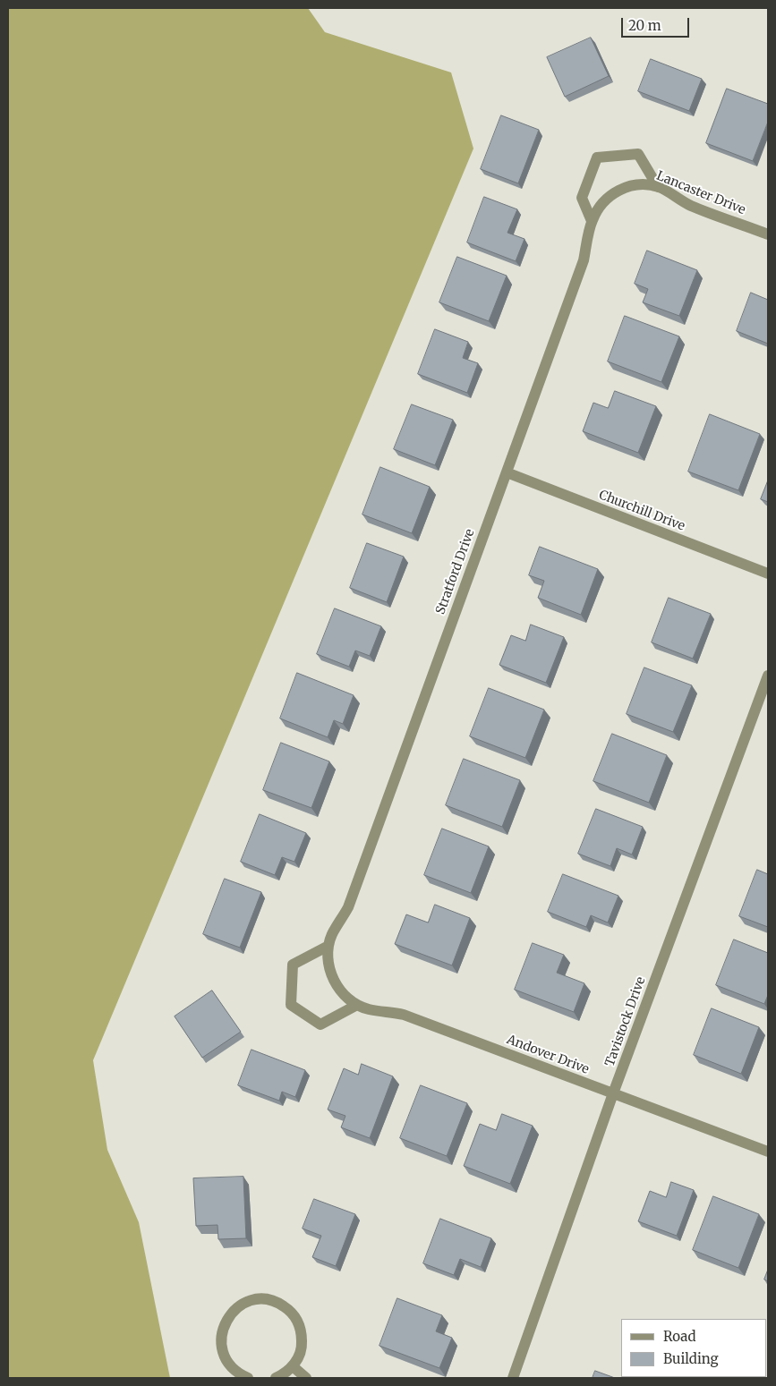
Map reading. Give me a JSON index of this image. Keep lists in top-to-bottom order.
{
  "streets": {
    "street": [
      "Lancaster Drive",
      "Churchill Drive",
      "Stratford Drive",
      "Tavistock Drive",
      "Andover Drive"
    ]
  },
  "crossings": [
    ["Lancaster Drive", "Stratford Drive"],
    ["Churchill Drive", "Stratford Drive"],
    ["Stratford Drive", "Andover Drive"],
    ["Tavistock Drive", "Andover Drive"]
  ],
  "legend": ["Road", "Building"],
  "scale_bar": "20 m"
}
